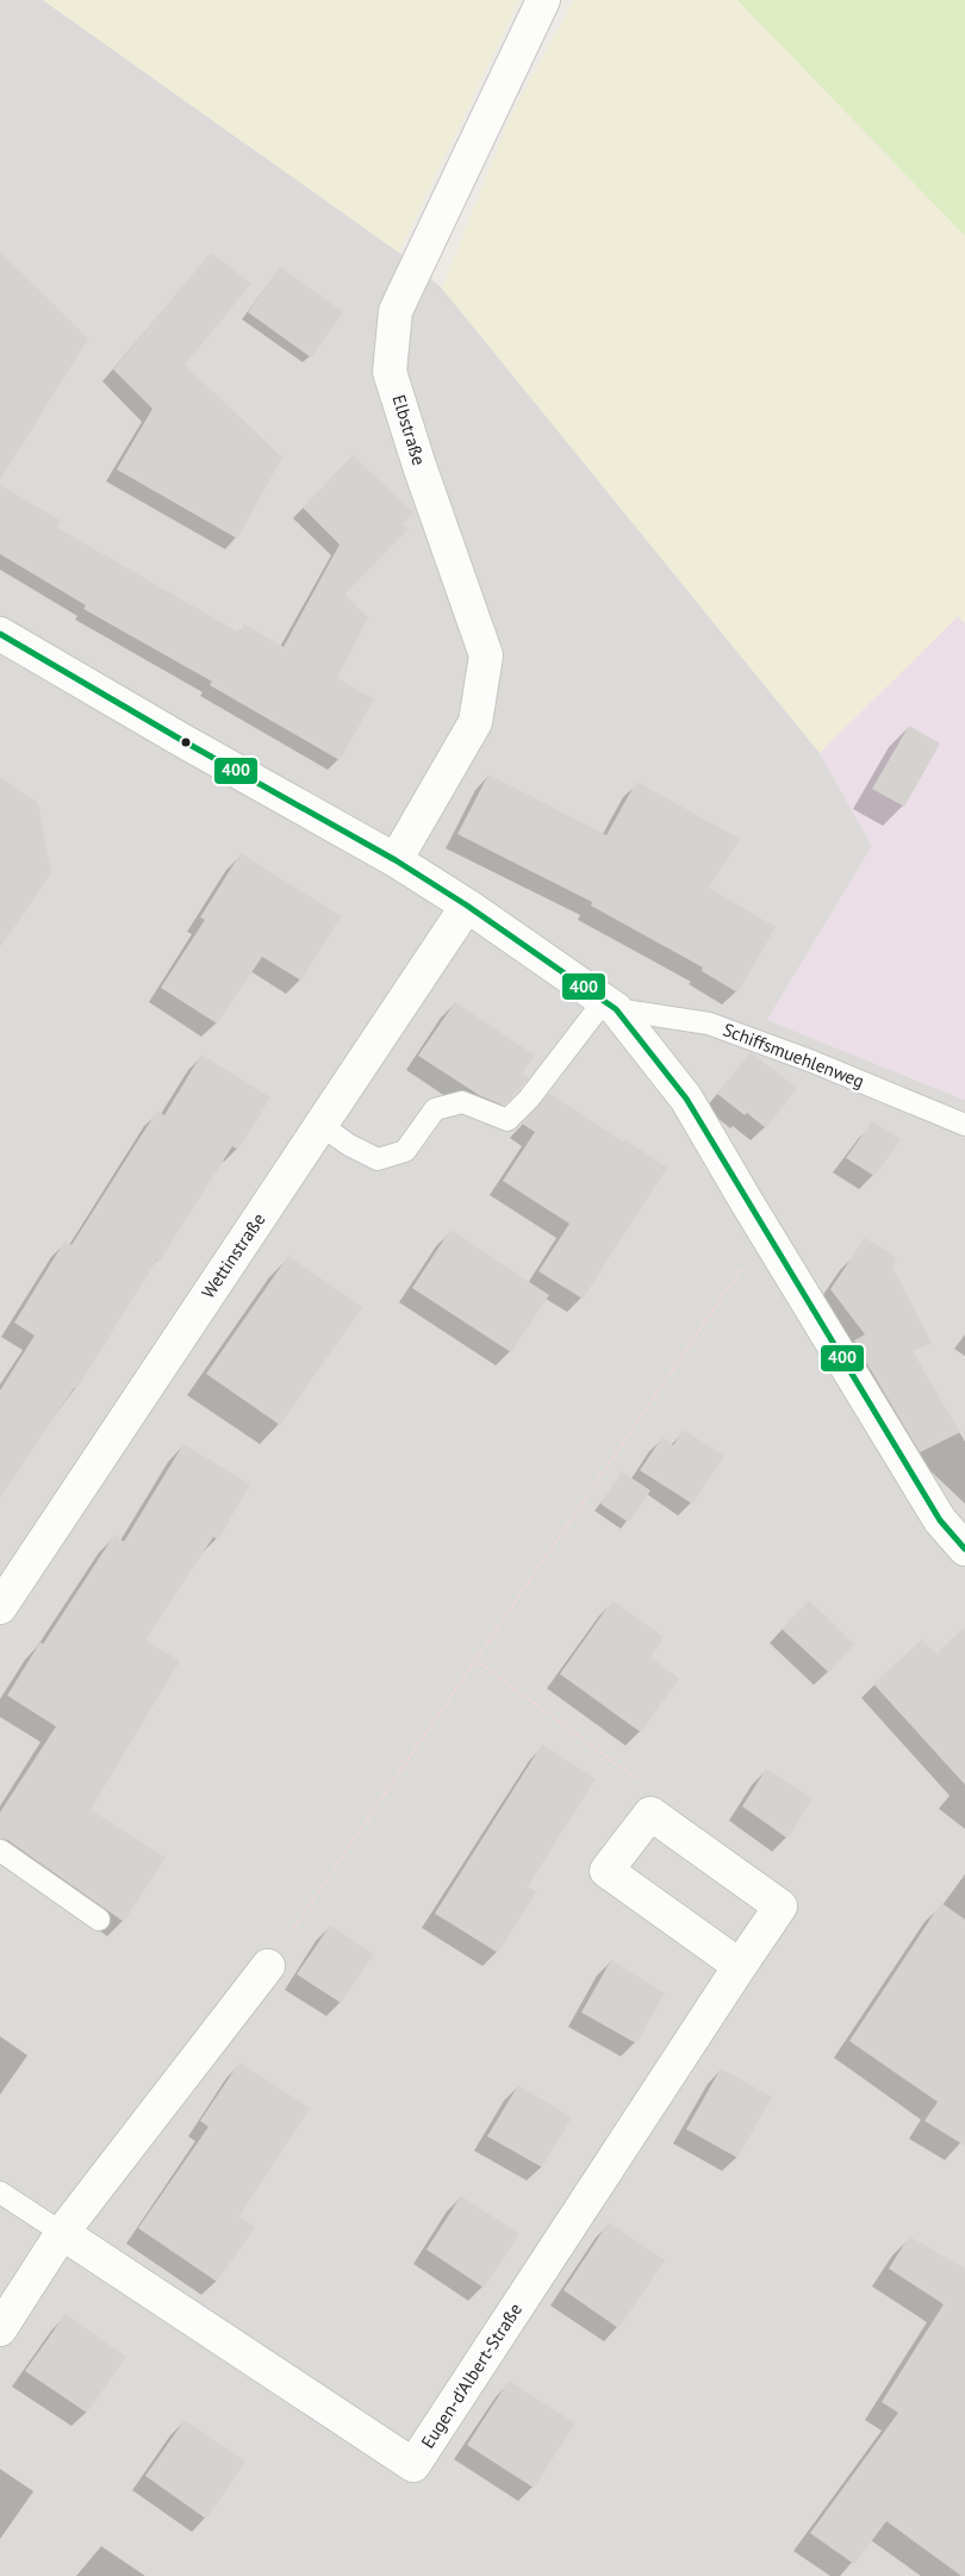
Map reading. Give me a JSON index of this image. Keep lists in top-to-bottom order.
{
  "streets": {
    "street": ["Elbstraße", "Wettinstraße", "Eugen-d'Albert-Straße"],
    "lane": ["Schiffsmuehlenweg"]
  },
  "lines": ["transit line 400"]
}
